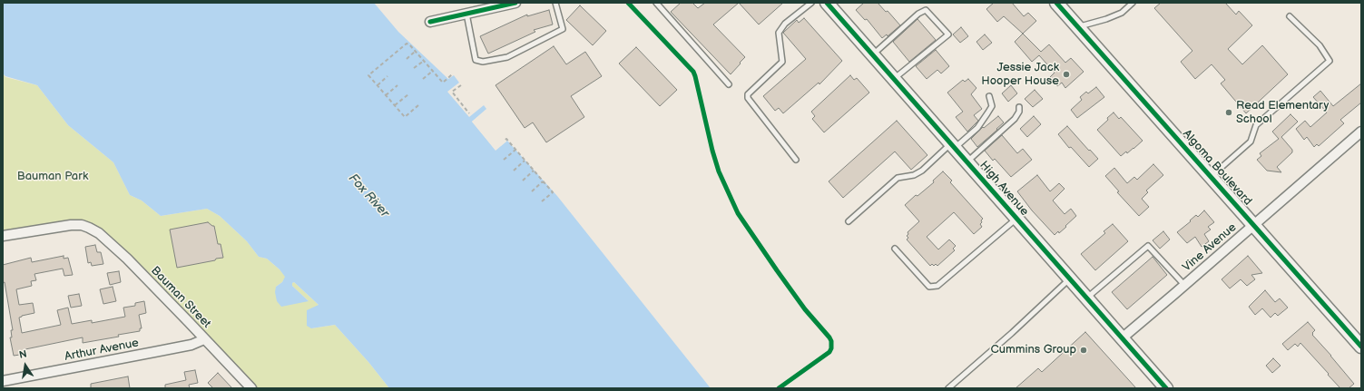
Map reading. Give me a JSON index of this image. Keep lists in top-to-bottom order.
{
  "streets": {
    "main road": ["Algoma Boulevard", "High Avenue"],
    "street": ["Vine Avenue", "Bauman Street", "Arthur Avenue"]
  },
  "crossings": [
    ["Algoma Boulevard", "Vine Avenue"],
    ["High Avenue", "Vine Avenue"],
    ["Bauman Street", "Arthur Avenue"]
  ],
  "water": ["Fox River"],
  "parks": ["Bauman Park"],
  "places": ["Jessie Jack Hooper House", "Read Elementary School", "Cummins Group"],
  "north": "top"
}
